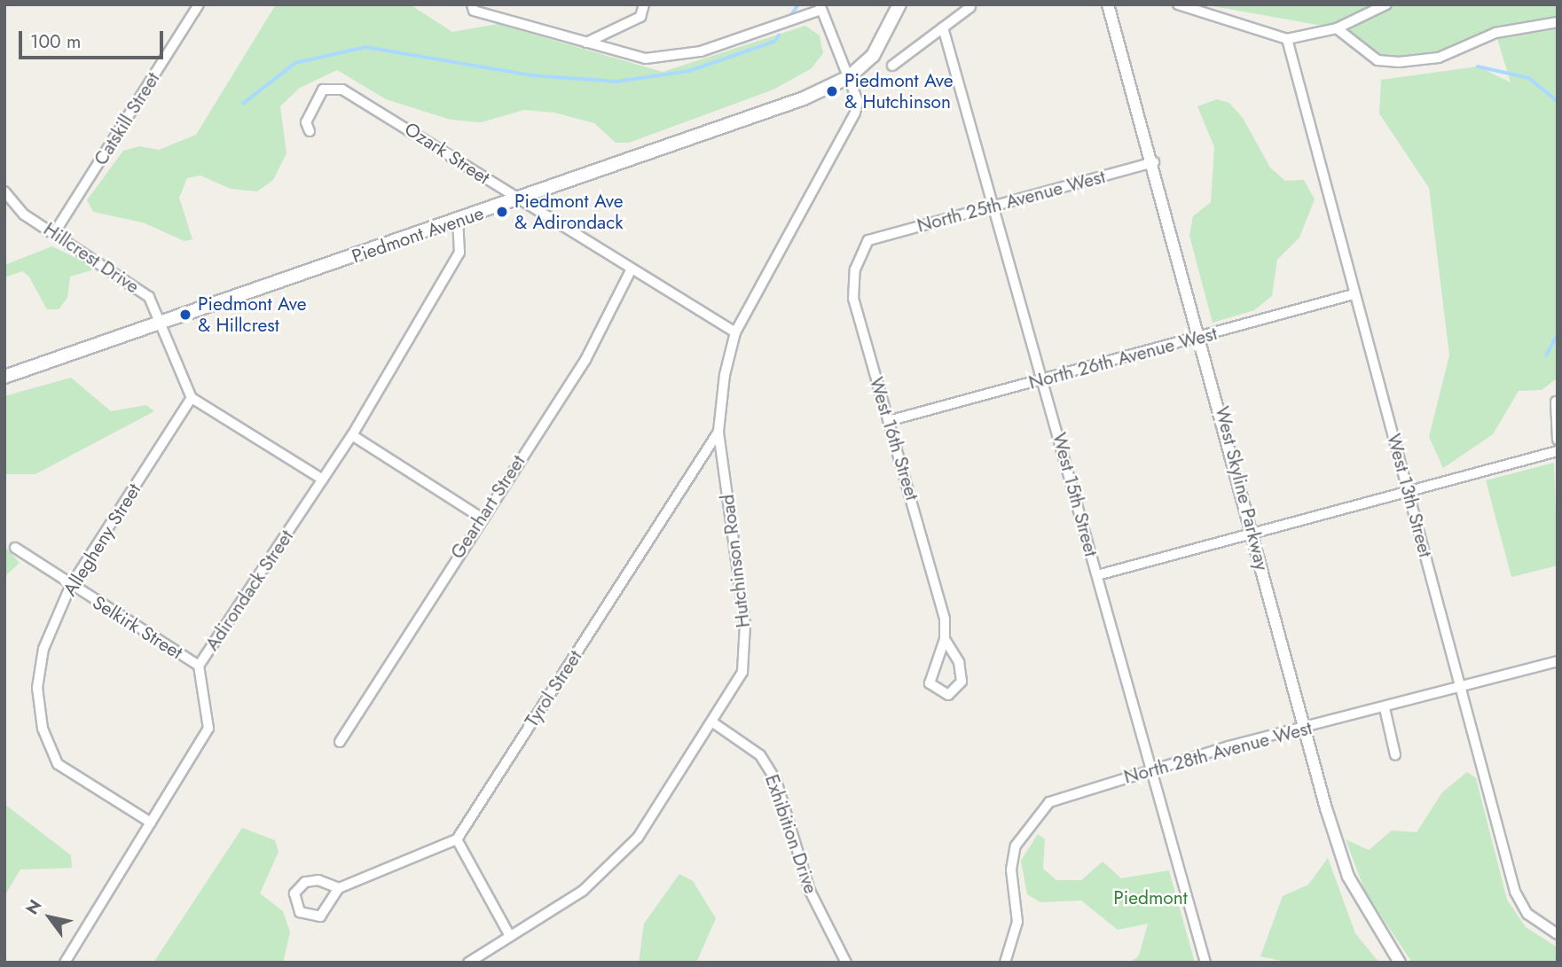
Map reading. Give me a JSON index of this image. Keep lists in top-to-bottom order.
{
  "streets": {
    "main road": ["Piedmont Avenue"],
    "street": [
      "Catskill Street",
      "Ozark Street",
      "North 25th Avenue West",
      "Hillcrest Drive",
      "North 26th Avenue West",
      "West 16th Street",
      "West Skyline Parkway",
      "West 15th Street",
      "West 13th Street",
      "Gearhart Street",
      "Allegheny Street",
      "Hutchinson Road",
      "Adirondack Street",
      "Selkirk Street",
      "Tyrol Street",
      "North 28th Avenue West",
      "Exhibition Drive"
    ]
  },
  "crossings": [
    ["Catskill Street", "Hillcrest Drive"],
    ["Ozark Street", "Piedmont Avenue"],
    ["Ozark Street", "Gearhart Street"],
    ["Ozark Street", "Hutchinson Road"],
    ["North 25th Avenue West", "West 16th Street"],
    ["North 25th Avenue West", "West Skyline Parkway"],
    ["North 25th Avenue West", "West 15th Street"],
    ["Piedmont Avenue", "Hillcrest Drive"],
    ["Piedmont Avenue", "Hutchinson Road"],
    ["Piedmont Avenue", "Adirondack Street"],
    ["Hillcrest Drive", "Allegheny Street"],
    ["North 26th Avenue West", "West 16th Street"],
    ["North 26th Avenue West", "West Skyline Parkway"],
    ["North 26th Avenue West", "West 15th Street"],
    ["North 26th Avenue West", "West 13th Street"],
    ["West Skyline Parkway", "North 28th Avenue West"],
    ["West 15th Street", "North 28th Avenue West"],
    ["West 13th Street", "North 28th Avenue West"],
    ["Allegheny Street", "Adirondack Street"],
    ["Allegheny Street", "Selkirk Street"],
    ["Hutchinson Road", "Tyrol Street"],
    ["Hutchinson Road", "Exhibition Drive"],
    ["Adirondack Street", "Selkirk Street"]
  ],
  "parks": ["Piedmont"],
  "places": ["Piedmont Ave & Hutchinson", "Piedmont Ave & Adirondack", "Piedmont Ave & Hillcrest"],
  "scale_bar": "100 m",
  "north": "top left"
}
